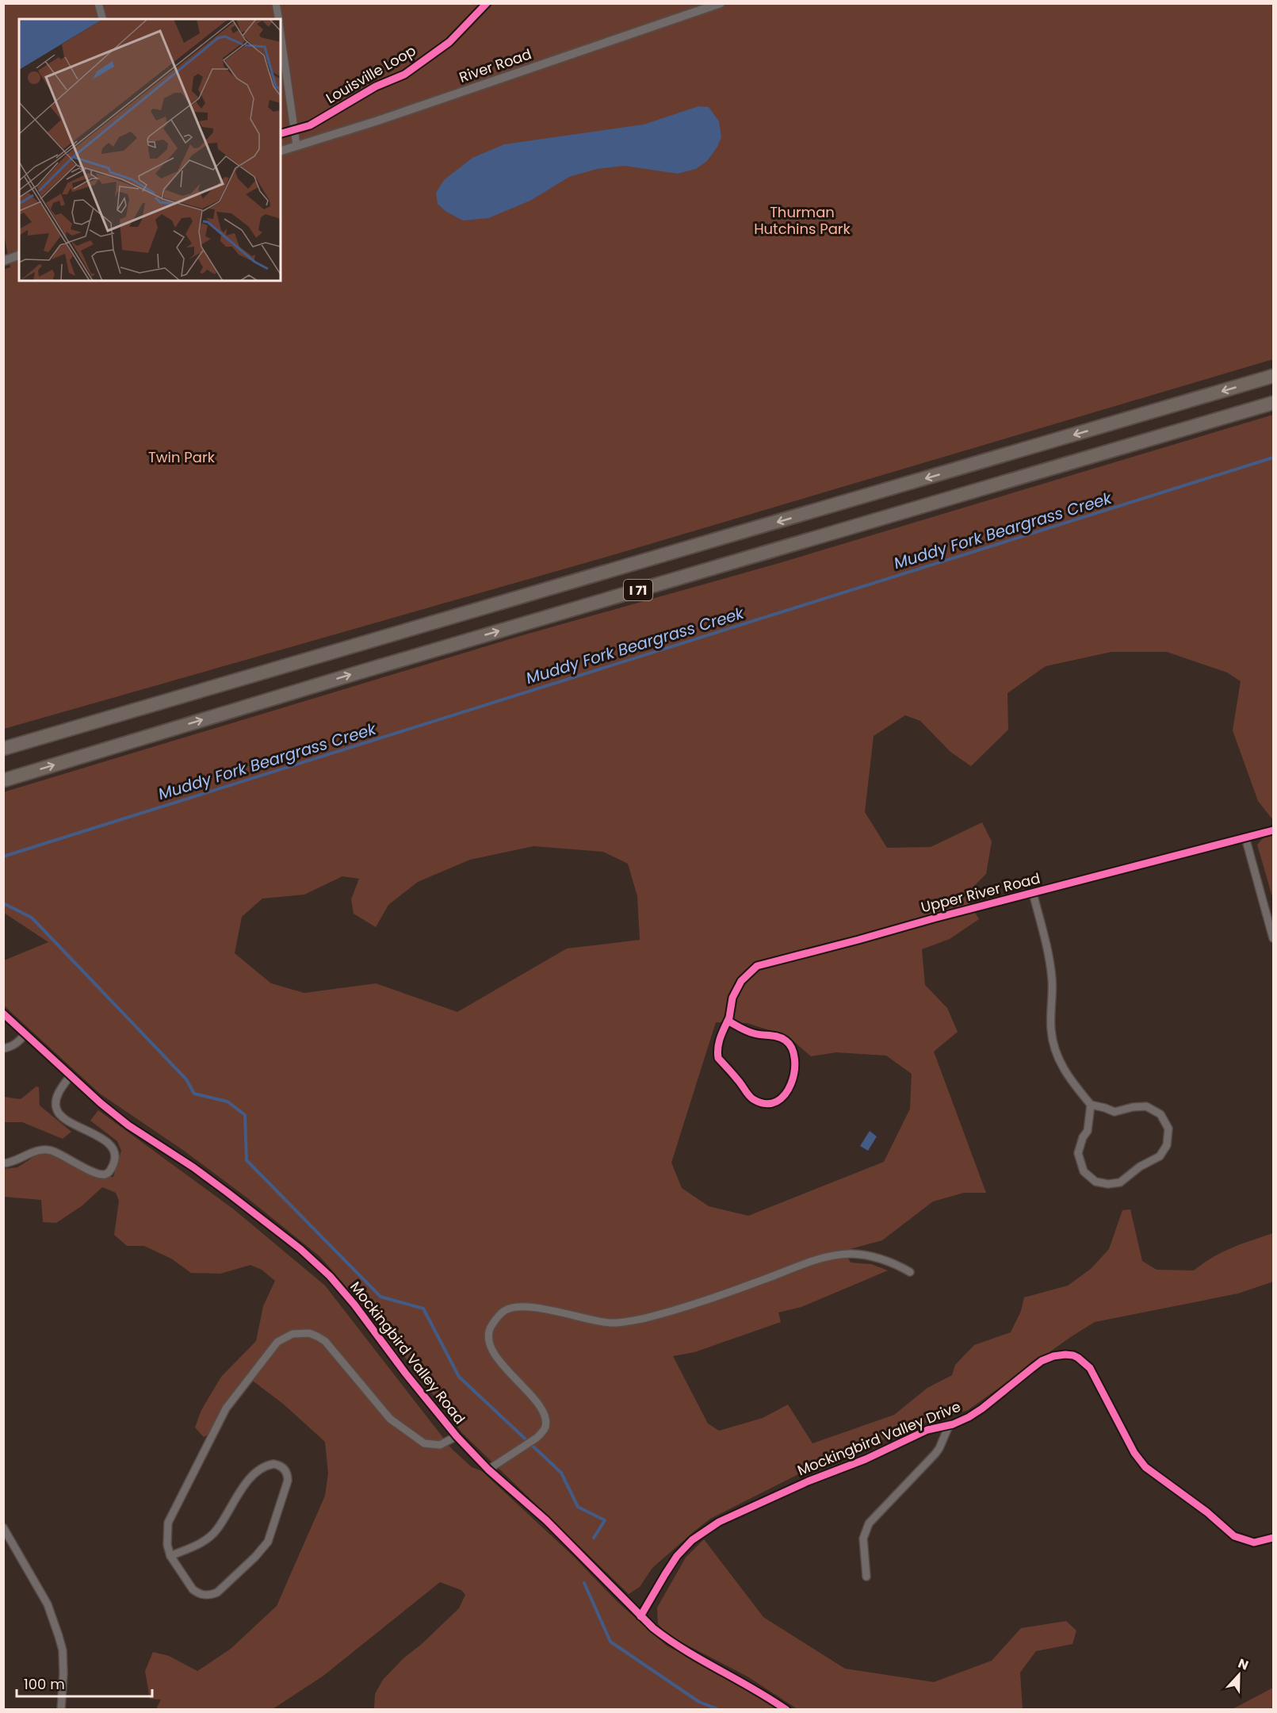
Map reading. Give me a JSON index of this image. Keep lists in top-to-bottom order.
{
  "streets": {
    "highway": ["I 71"],
    "street": [
      "River Road",
      "Upper River Road",
      "Mockingbird Valley Road",
      "Mockingbird Valley Drive"
    ],
    "cycle path": ["Louisville Loop"]
  },
  "crossings": [
    ["Mockingbird Valley Road", "Mockingbird Valley Drive"]
  ],
  "water": ["Muddy Fork Beargrass Creek"],
  "parks": ["Thurman Hutchins Park", "Twin Park"],
  "scale_bar": "100 m",
  "north": "top"
}
